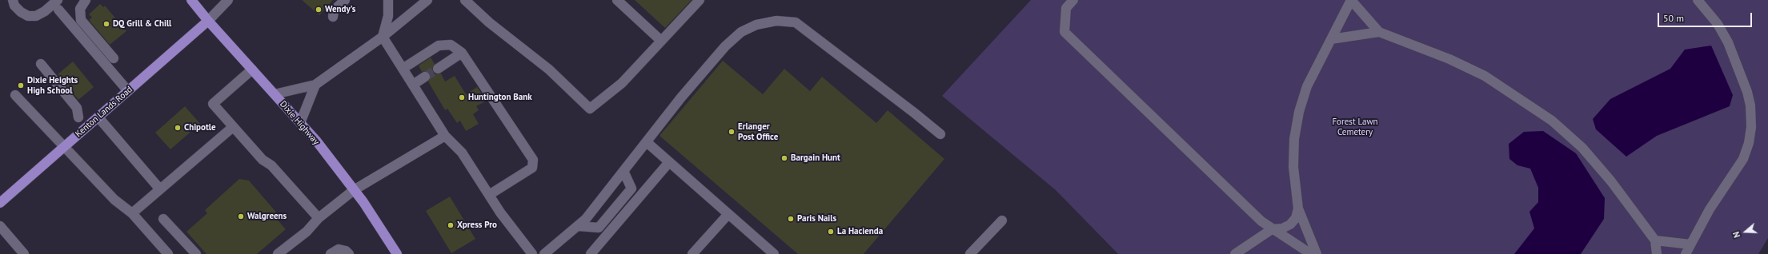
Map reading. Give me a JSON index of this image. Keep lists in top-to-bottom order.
{
  "streets": {
    "main road": ["Kenton Lands Road", "Dixie Highway"]
  },
  "crossings": [
    ["Kenton Lands Road", "Dixie Highway"]
  ],
  "parks": ["Forest Lawn Cemetery"],
  "places": [
    "Wendy's",
    "DQ Grill & Chill",
    "Dixie Heights High School",
    "Huntington Bank",
    "Chipotle",
    "Erlanger Post Office",
    "Bargain Hunt",
    "Walgreens",
    "Paris Nails",
    "Xpress Pro",
    "La Hacienda"
  ],
  "scale_bar": "50 m",
  "north": "left"
}
